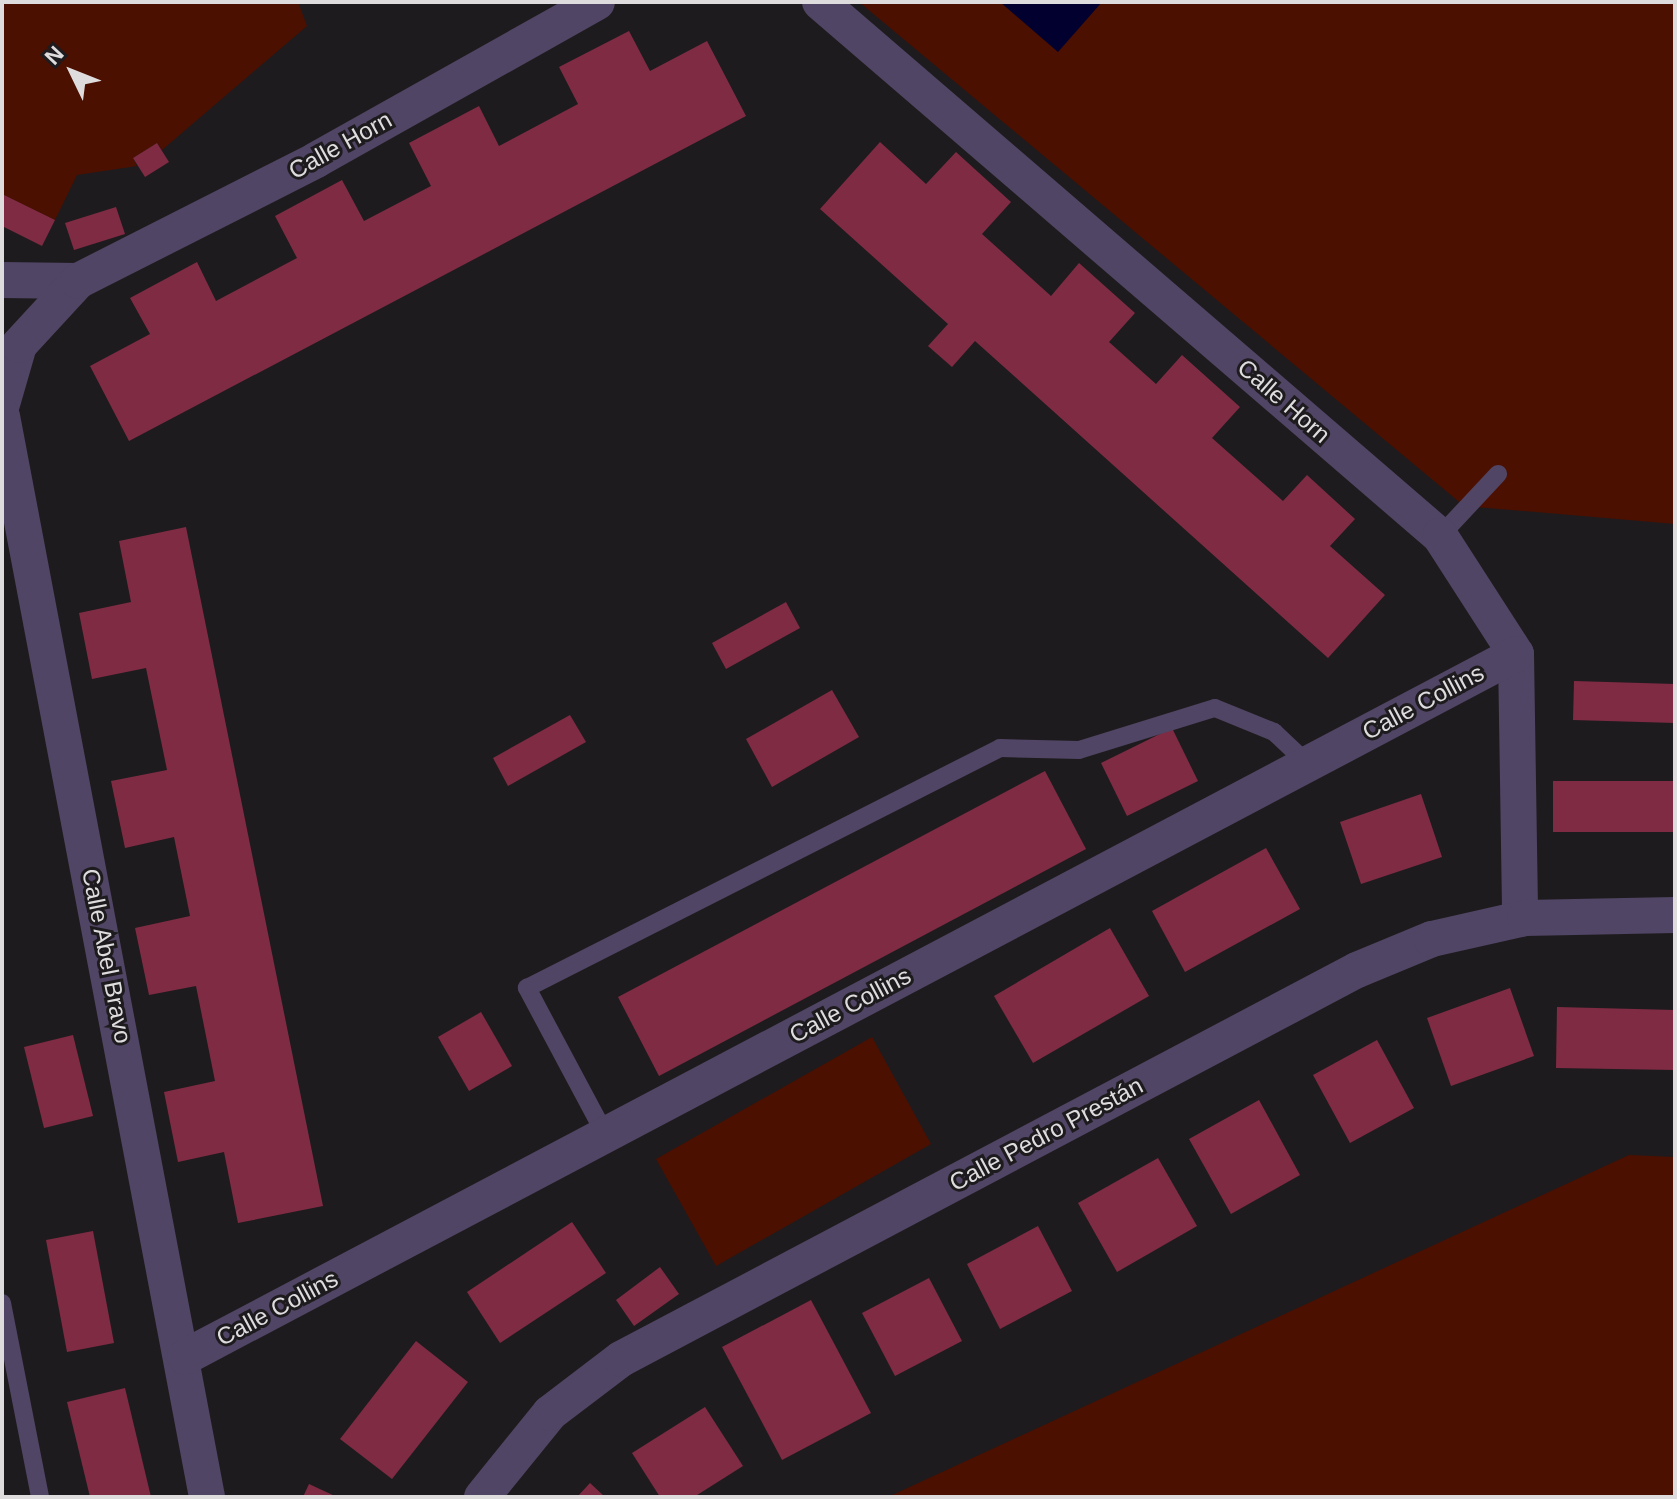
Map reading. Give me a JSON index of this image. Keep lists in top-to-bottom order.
{
  "streets": {
    "street": [
      "Calle Horn",
      "Calle Collins",
      "Calle Abel Bravo",
      "Calle Pedro Prestán"
    ]
  },
  "crossings": [
    ["Calle Horn", "Calle Collins"],
    ["Calle Collins", "Calle Abel Bravo"]
  ],
  "north": "top left"
}
